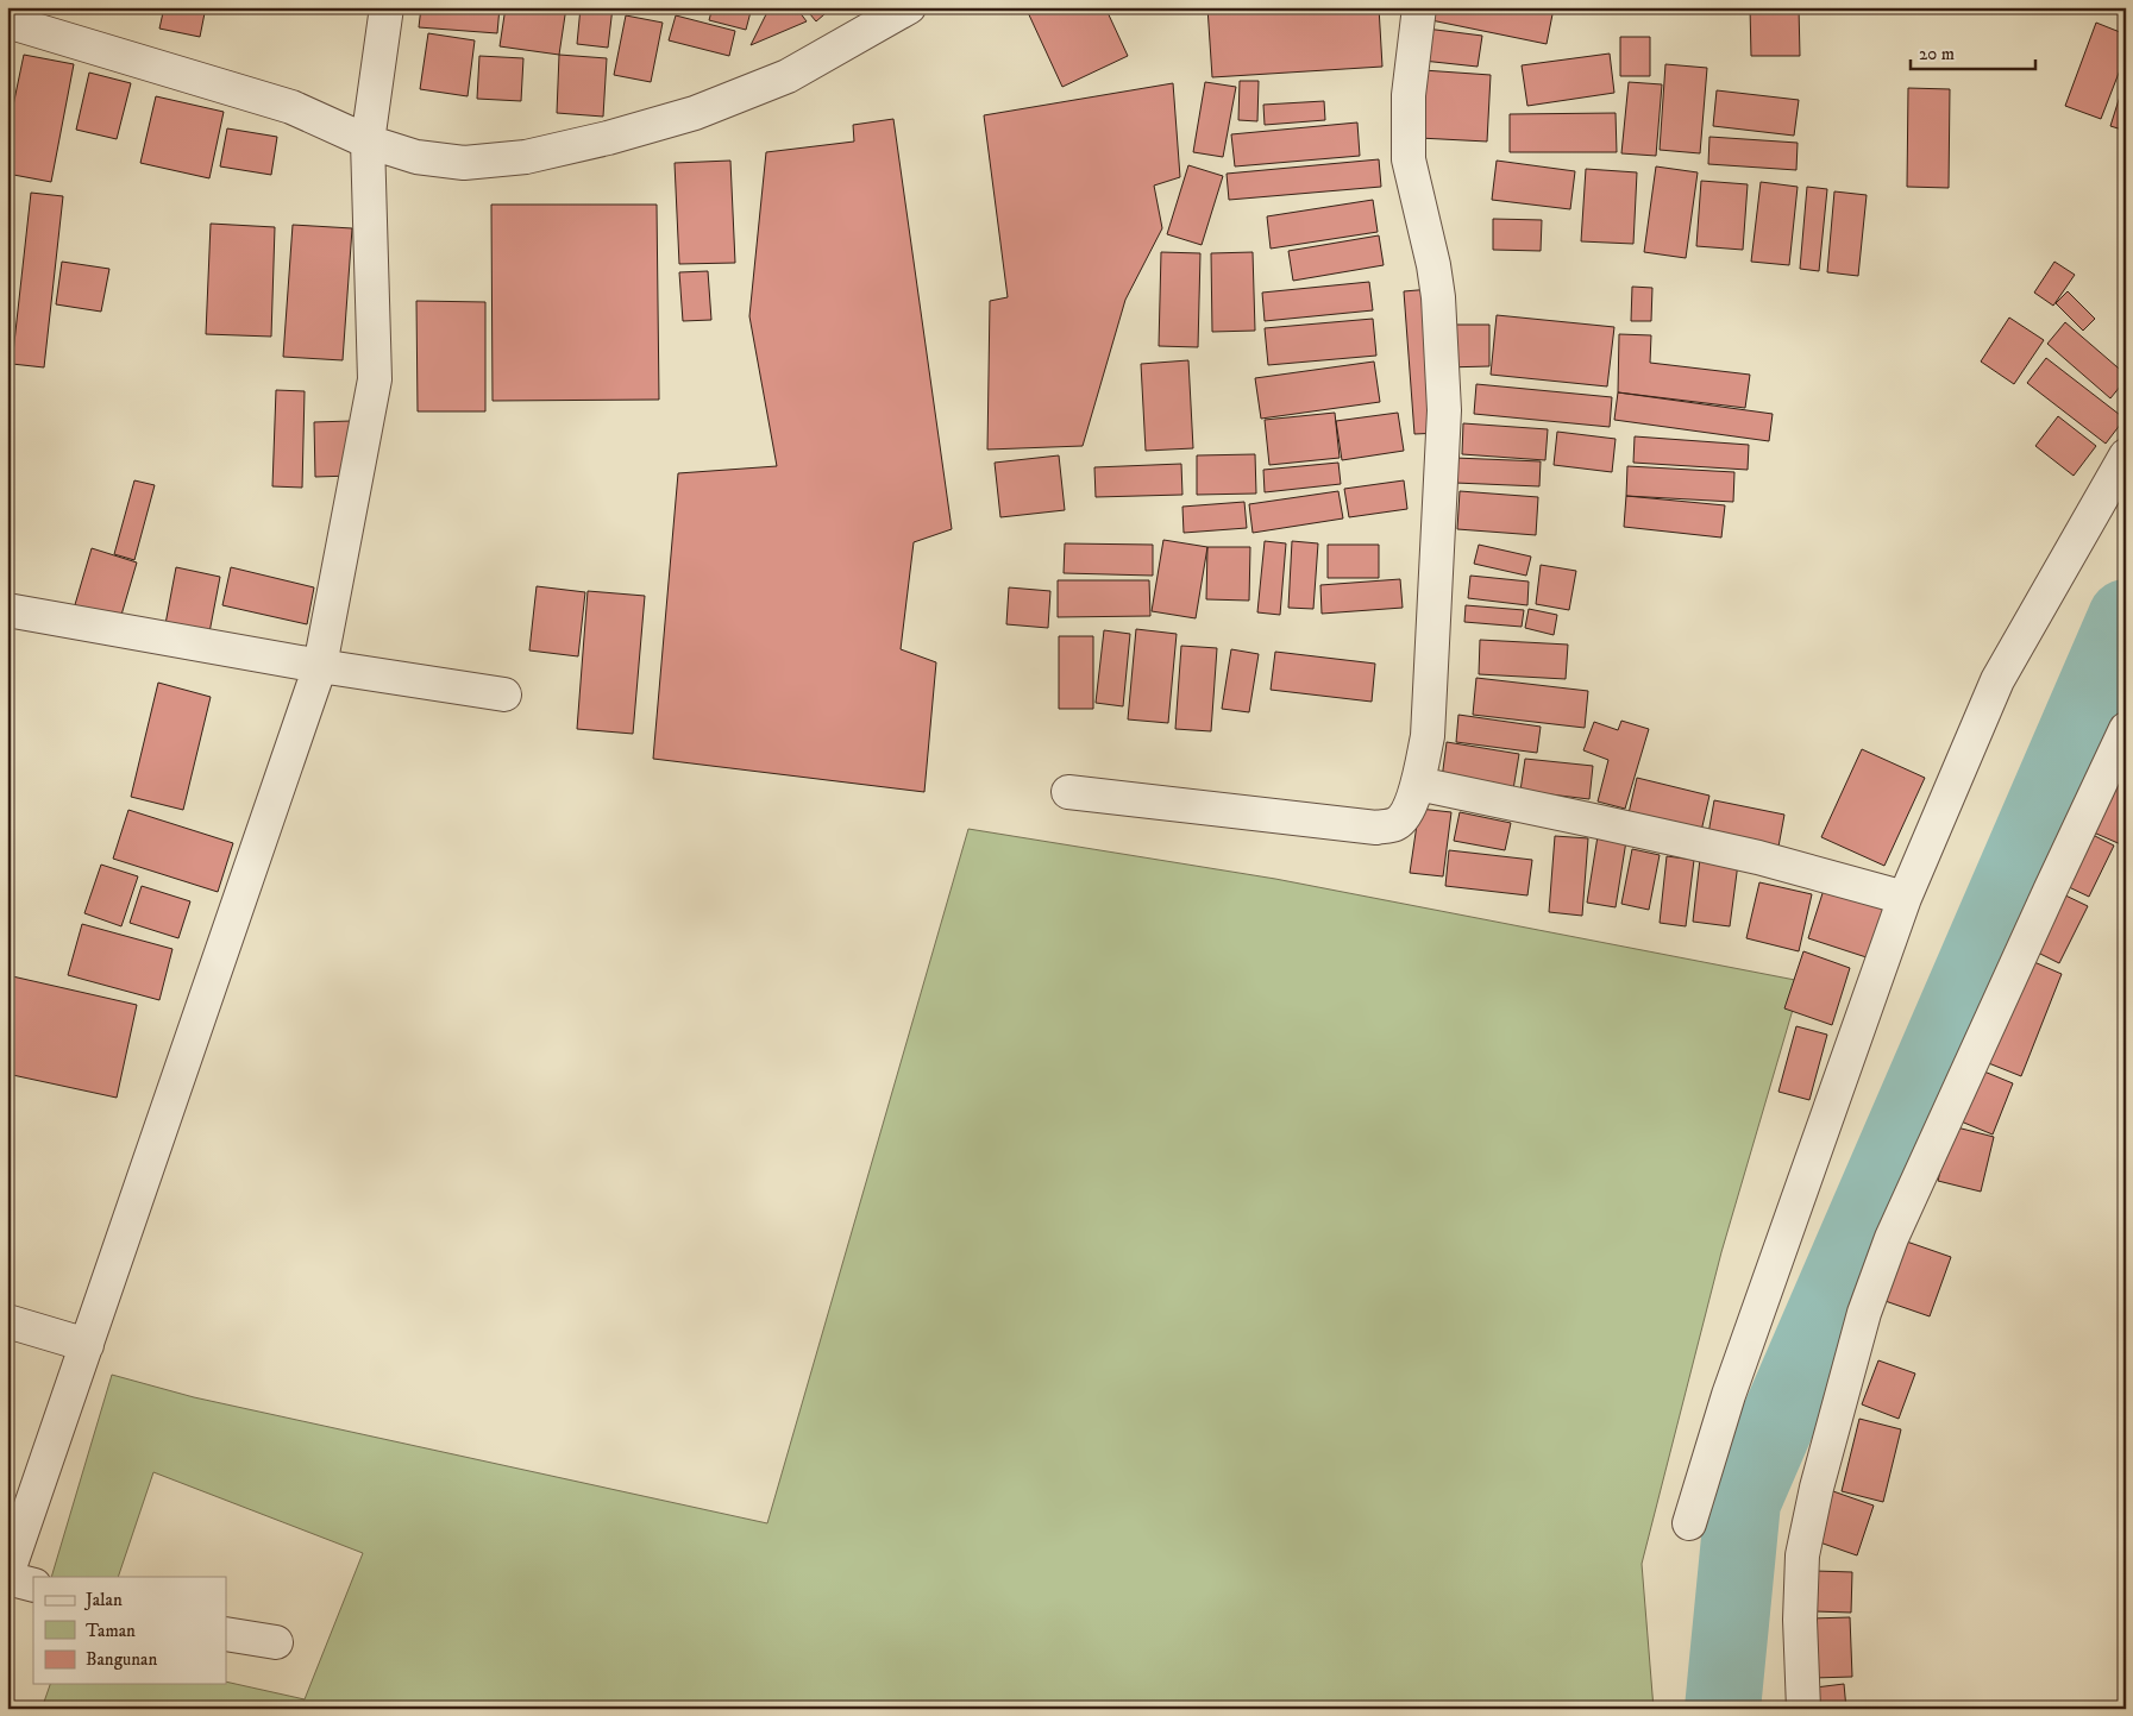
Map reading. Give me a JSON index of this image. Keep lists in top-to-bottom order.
{
  "legend": ["Jalan", "Taman", "Bangunan"],
  "scale_bar": "20 m"
}
